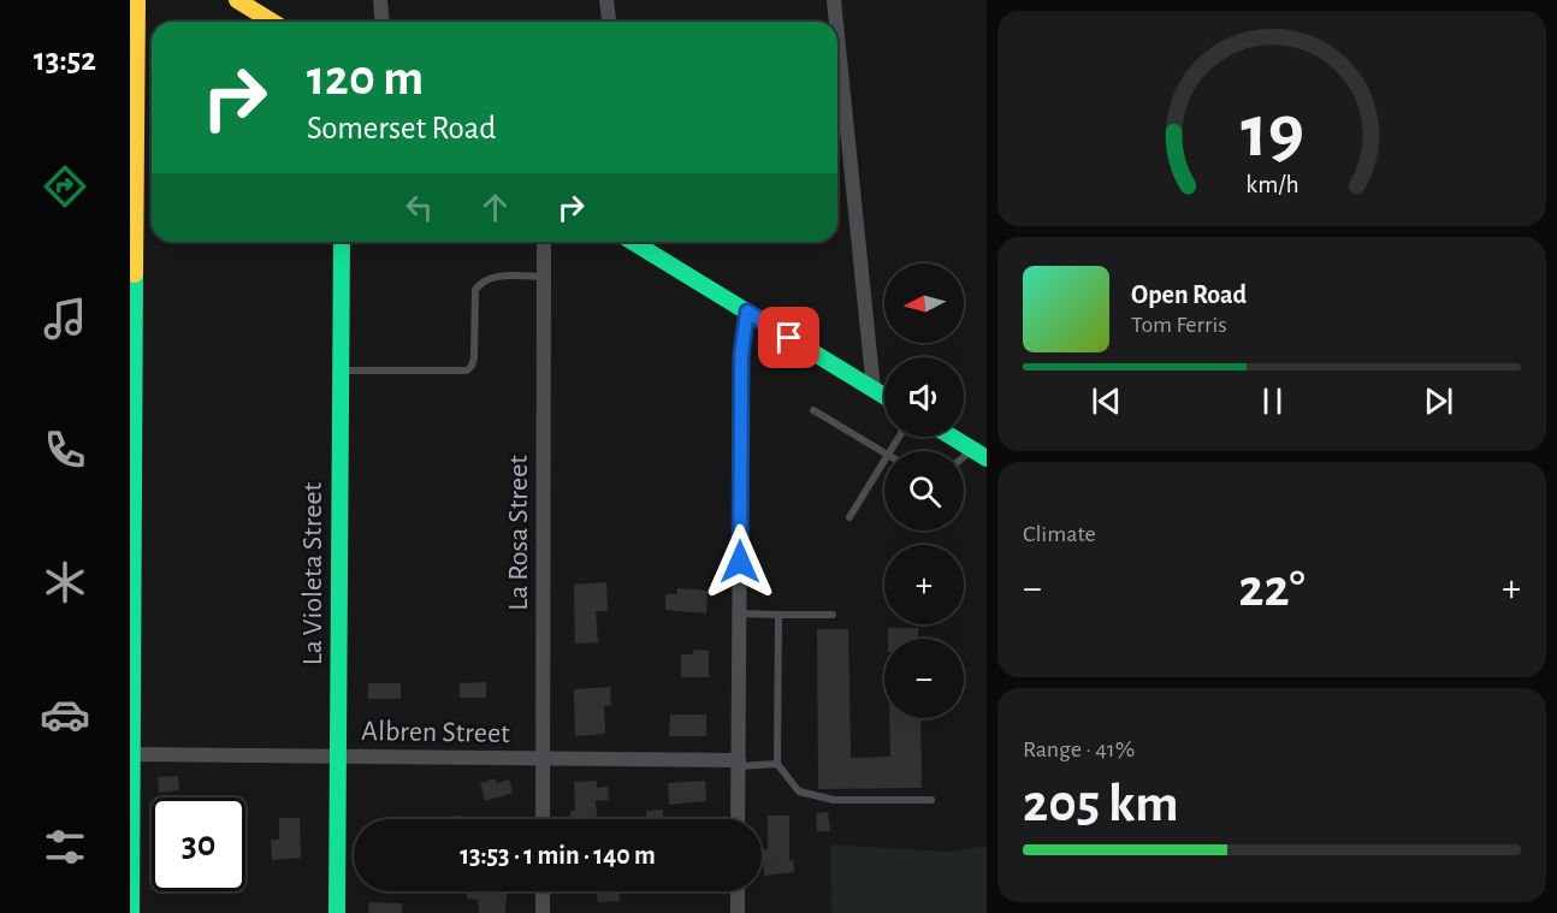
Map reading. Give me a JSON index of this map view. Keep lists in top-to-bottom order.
{
  "streets": {
    "street": ["La Rosa Street", "La Violeta Street", "Albren Street"]
  },
  "crossings": [
    ["La Rosa Street", "Albren Street"],
    ["La Violeta Street", "Albren Street"]
  ],
  "north": "left",
  "page": {
    "tabs": "13:52",
    "turn": ["120 m", "Somerset Road"],
    "map_buttons": ["+", "−"],
    "song": ["Open Road", "Tom Ferris"],
    "tile": [
      "Climate",
      ["Range · 41%", "205 km"]
    ],
    "heat": ["−", "22°", "+"],
    "limit": "30",
    "trip": "13:53 · 1 min · 140 m",
    "gauge": ["19", "km/h"]
  }
}
